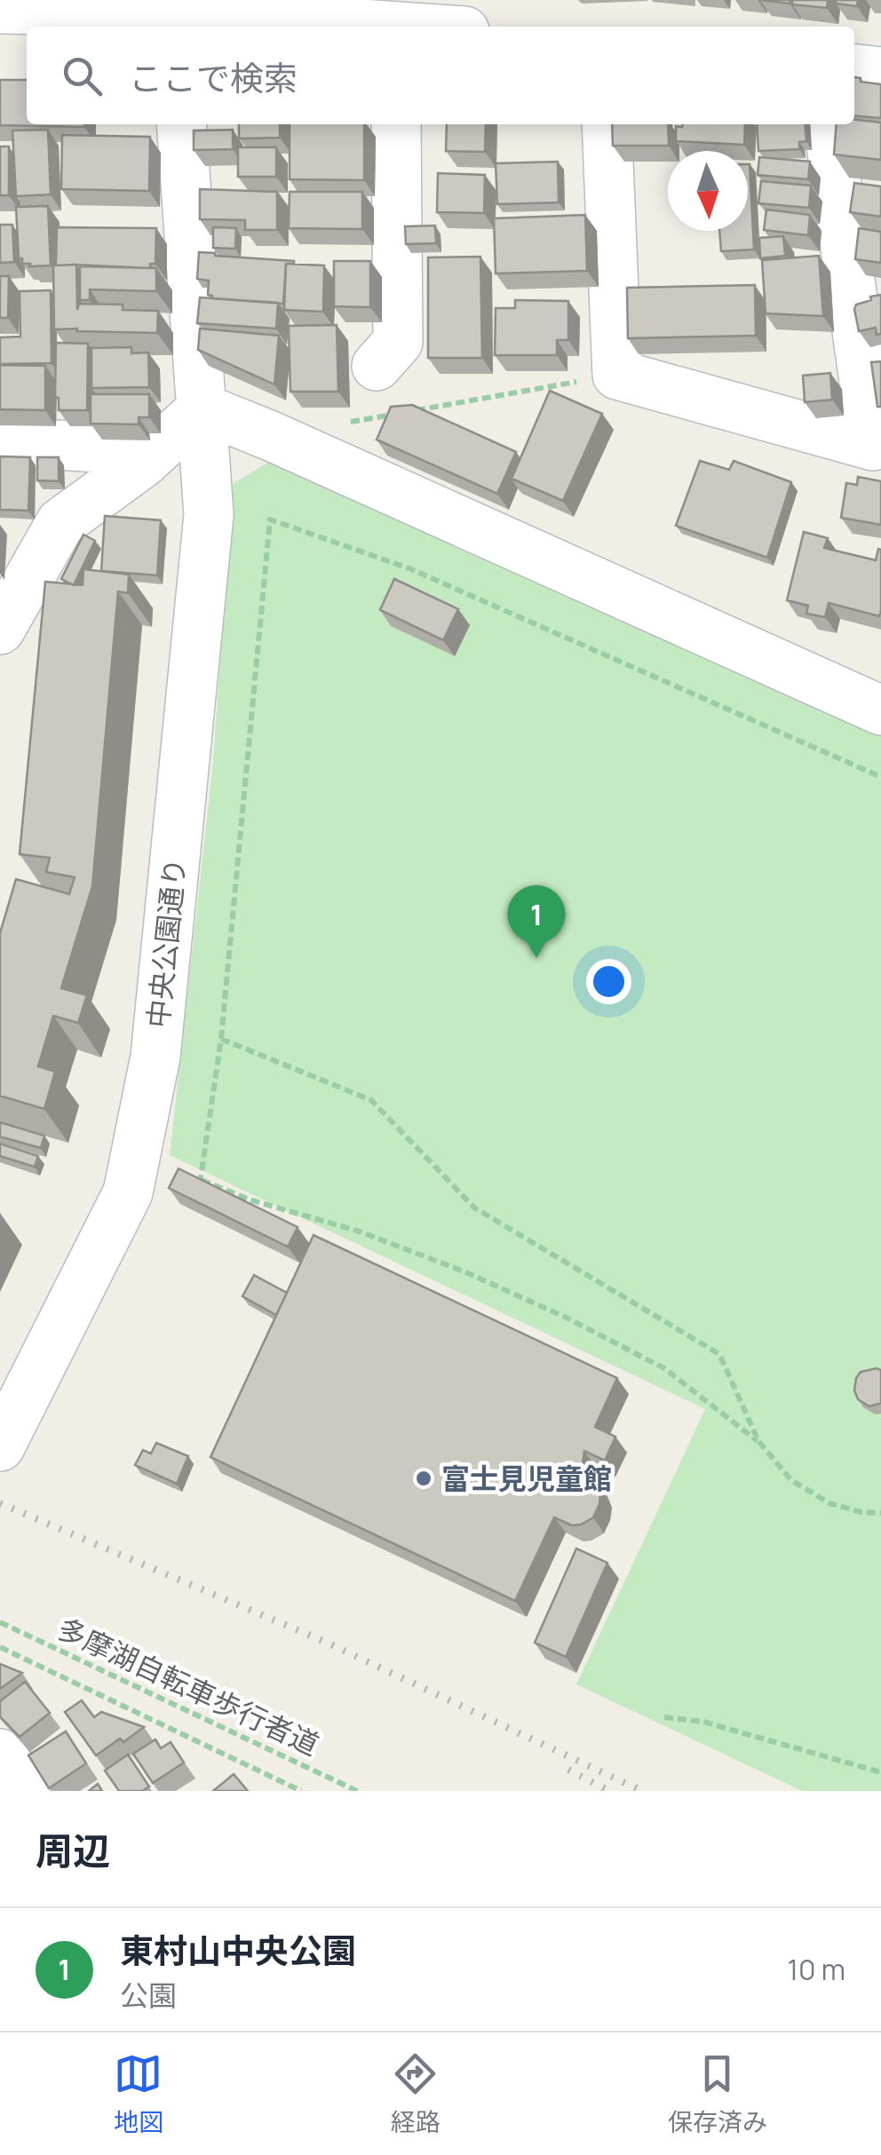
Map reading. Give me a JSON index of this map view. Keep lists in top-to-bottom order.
{
  "streets": {
    "street": ["中央公園通り"],
    "path": ["多摩湖自転車歩行者道"]
  },
  "places": ["富士見児童館"],
  "north": "bottom",
  "page": {
    "search": "ここで検索",
    "pins": "1",
    "heading": "周辺",
    "list": [
      {
        "mark": "1",
        "name": "東村山中央公園",
        "note": "公園",
        "value": "10 m"
      }
    ],
    "nav": ["地図", "経路", "保存済み"]
  }
}
